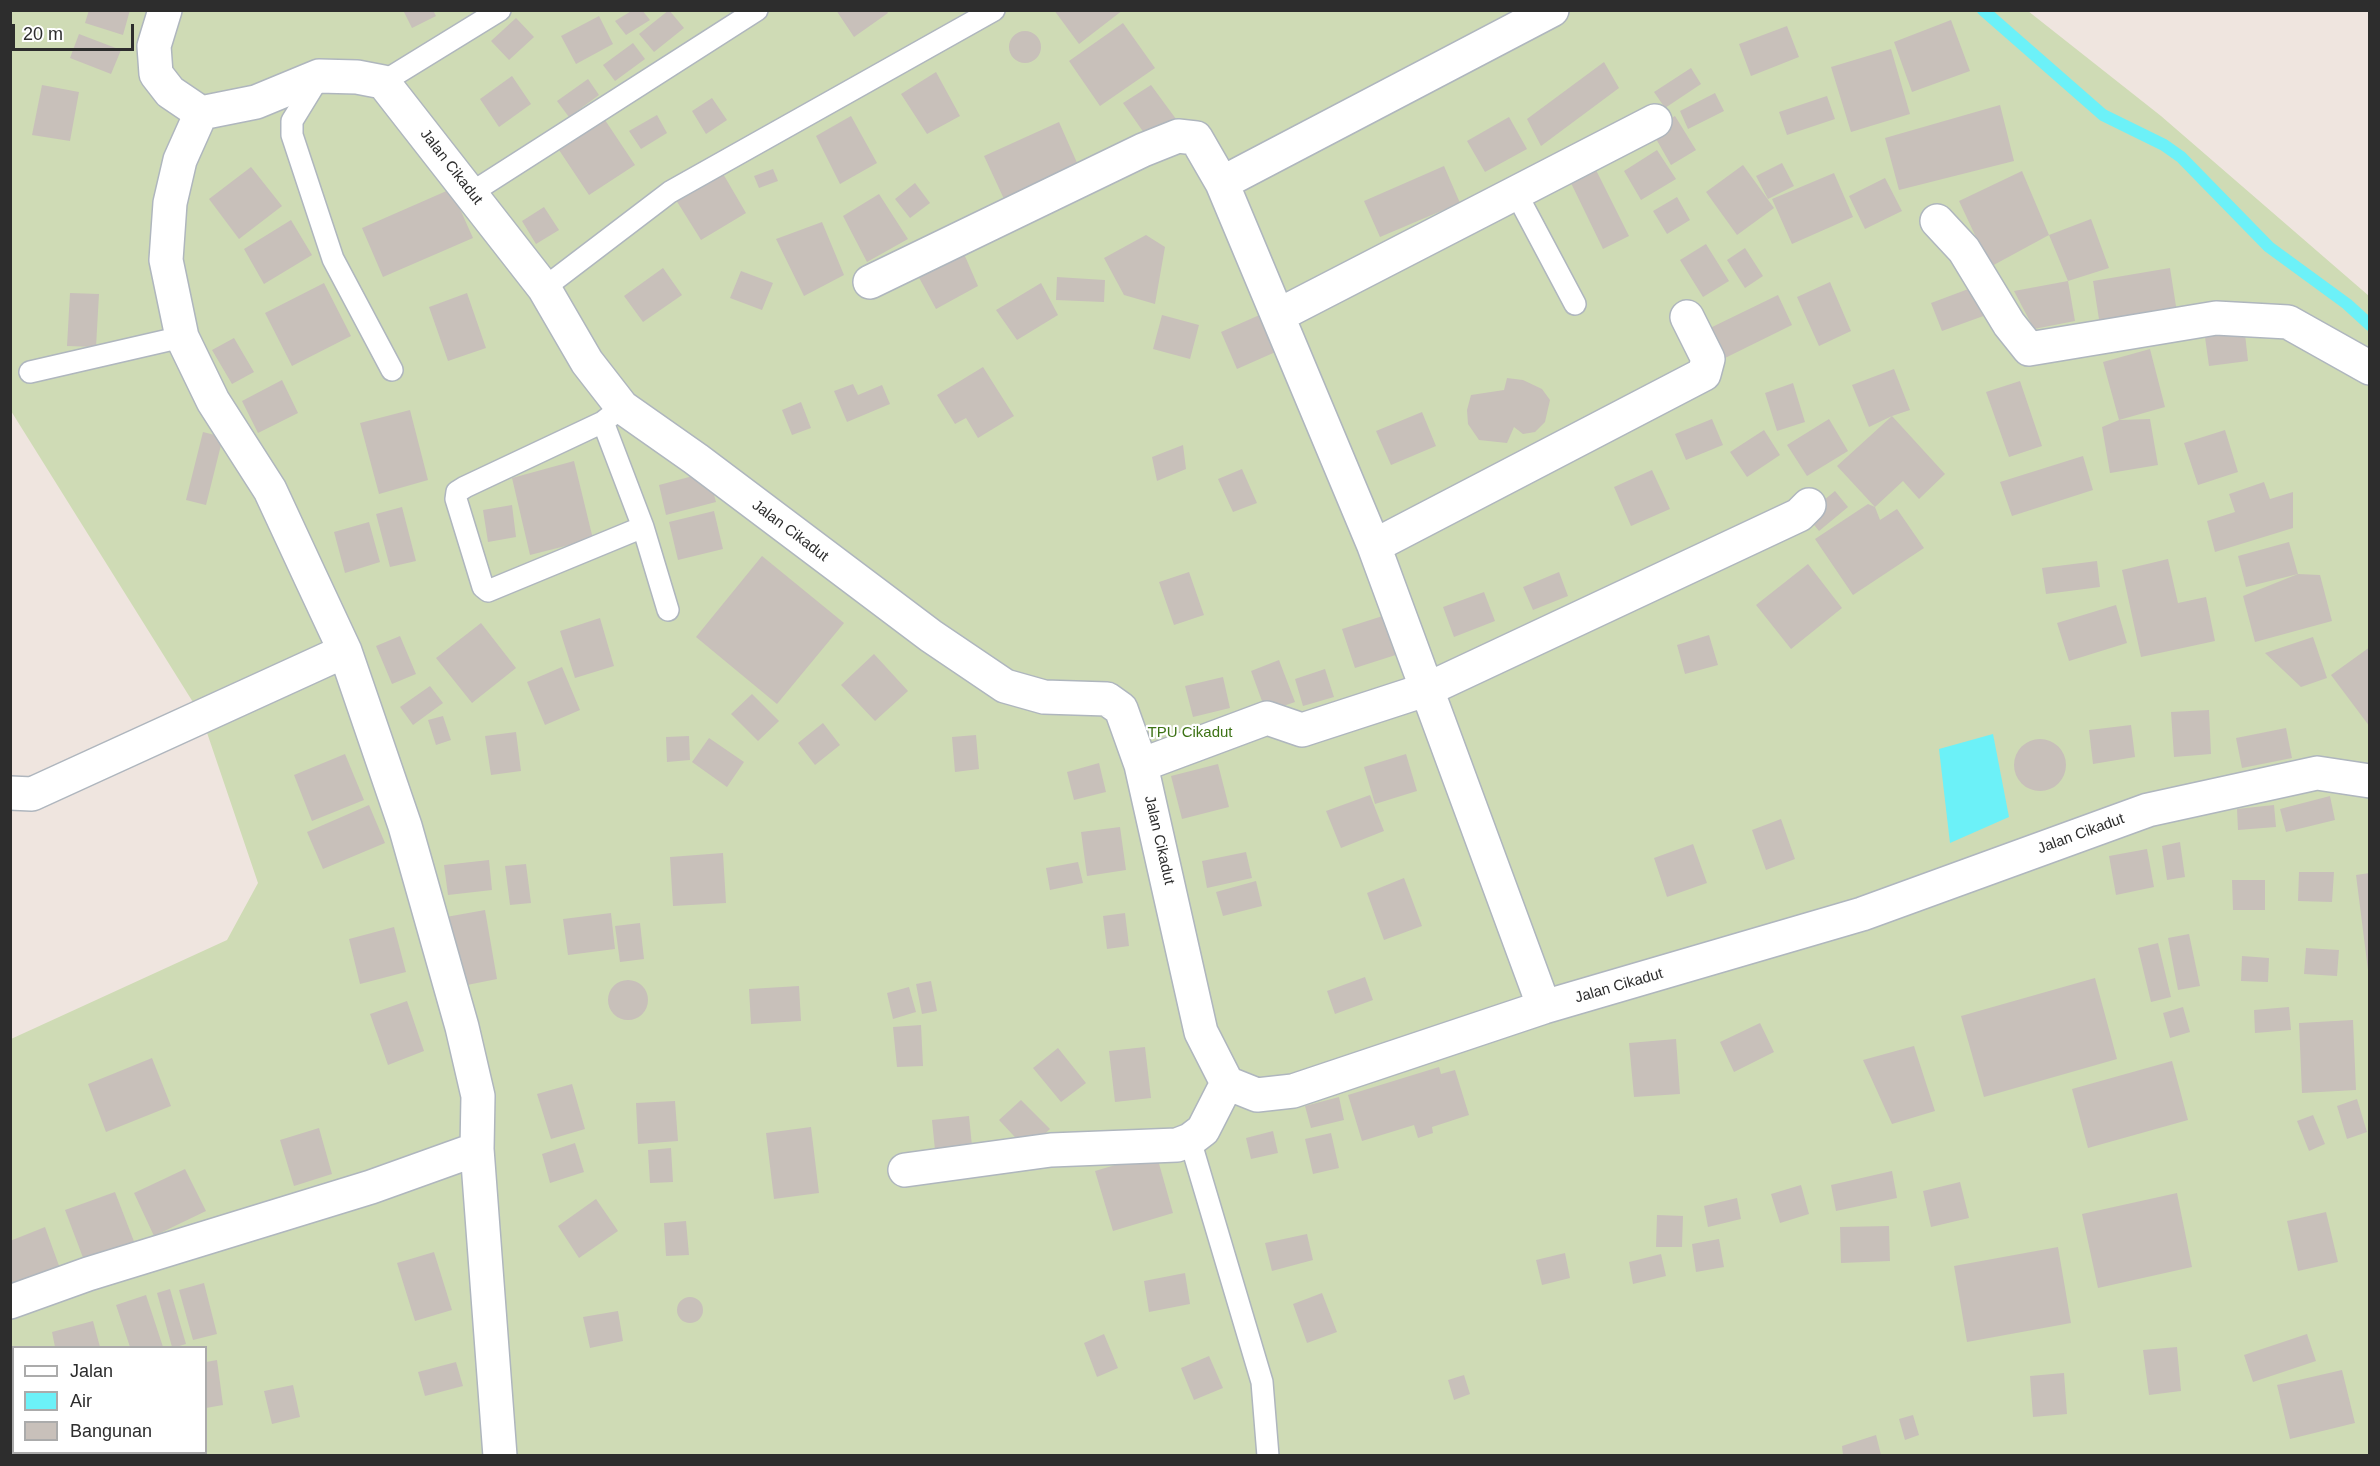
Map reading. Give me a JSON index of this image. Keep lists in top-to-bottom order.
{
  "streets": {
    "street": ["Jalan Cikadut"]
  },
  "parks": ["TPU Cikadut"],
  "legend": ["Jalan", "Air", "Bangunan"],
  "scale_bar": "20 m"
}
